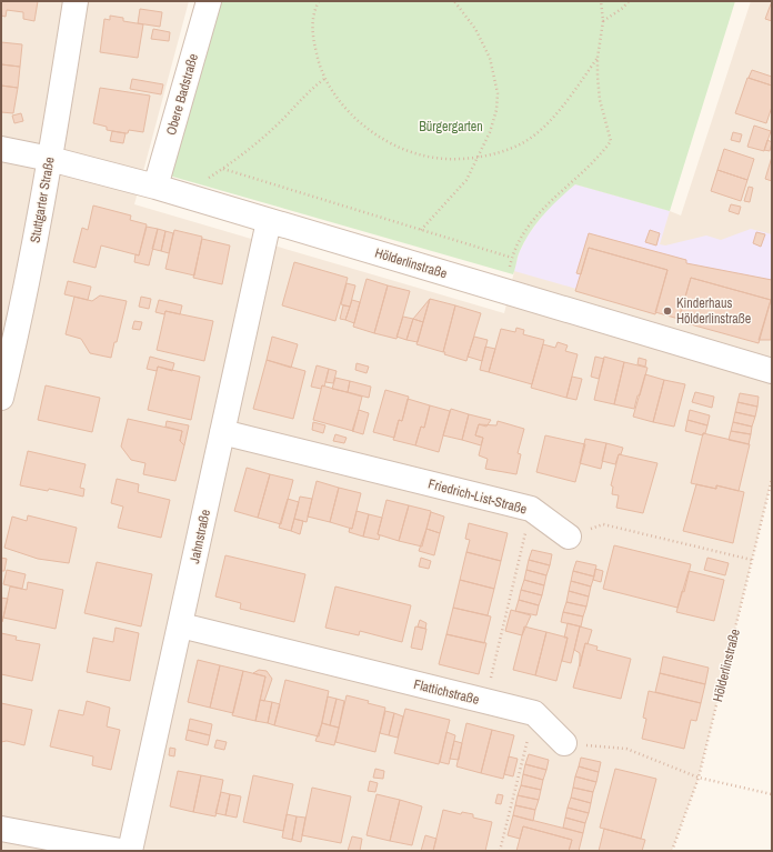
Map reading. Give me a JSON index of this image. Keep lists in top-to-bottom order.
{
  "streets": {
    "street": [
      "Obere Badstraße",
      "Stuttgarter Straße",
      "Hölderlinstraße",
      "Friedrich-List-Straße",
      "Jahnstraße",
      "Flattichstraße"
    ]
  },
  "crossings": [
    ["Obere Badstraße", "Hölderlinstraße"],
    ["Stuttgarter Straße", "Hölderlinstraße"],
    ["Hölderlinstraße", "Jahnstraße"],
    ["Friedrich-List-Straße", "Jahnstraße"],
    ["Jahnstraße", "Flattichstraße"]
  ],
  "parks": ["Bürgergarten"],
  "places": ["Kinderhaus Hölderlinstraße"]
}
